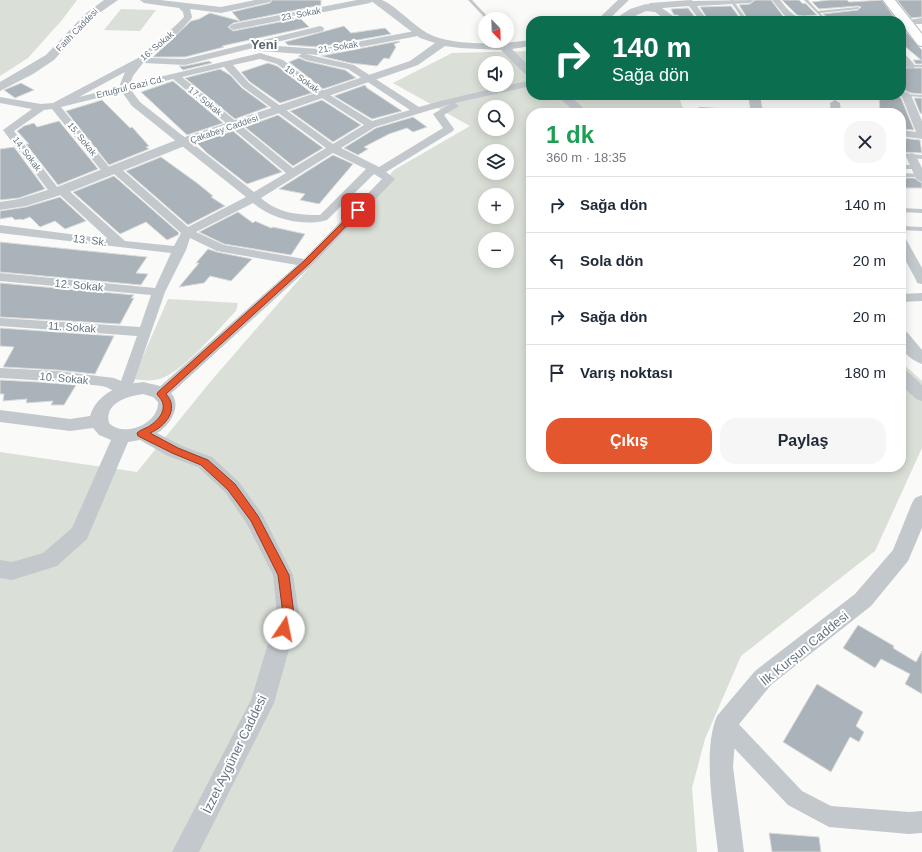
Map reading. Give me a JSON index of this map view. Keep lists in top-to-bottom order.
{
  "streets": {
    "street": [
      "23. Sokak",
      "Fatih Caddesi",
      "16. Sokak",
      "21. Sokak",
      "19. Sokak",
      "Ertuğrul Gazi Cd.",
      "17. Sokak",
      "Çakabey Caddesi",
      "15. Sokak",
      "14. Sokak",
      "13. Sk.",
      "12. Sokak",
      "11. Sokak",
      "10. Sokak",
      "İlk Kurşun Caddesi",
      "İzzet Aygüner Caddesi"
    ]
  },
  "crossings": [
    ["16. Sokak", "Ertuğrul Gazi Cd."],
    ["16. Sokak", "15. Sokak"],
    ["21. Sokak", "19. Sokak"],
    ["21. Sokak", "Ertuğrul Gazi Cd."],
    ["19. Sokak", "Ertuğrul Gazi Cd."],
    ["19. Sokak", "Çakabey Caddesi"],
    ["Ertuğrul Gazi Cd.", "17. Sokak"],
    ["Ertuğrul Gazi Cd.", "15. Sokak"],
    ["Ertuğrul Gazi Cd.", "14. Sokak"],
    ["17. Sokak", "Çakabey Caddesi"],
    ["Çakabey Caddesi", "15. Sokak"],
    ["Çakabey Caddesi", "14. Sokak"],
    ["10. Sokak", "İzzet Aygüner Caddesi"]
  ],
  "districts": ["Yeni"],
  "north": "bottom right",
  "page": {
    "map_buttons": ["+", "−"],
    "turn": ["140 m", "Sağa dön"],
    "heading": ["1 dk", "360 m · 18:35"],
    "list": [
      {
        "name": "Sağa dön",
        "value": "140 m"
      },
      {
        "name": "Sola dön",
        "value": "20 m"
      },
      {
        "name": "Sağa dön",
        "value": "20 m"
      },
      {
        "name": "Varış noktası",
        "value": "180 m"
      }
    ],
    "buttons": ["Çıkış", "Paylaş"]
  }
}
